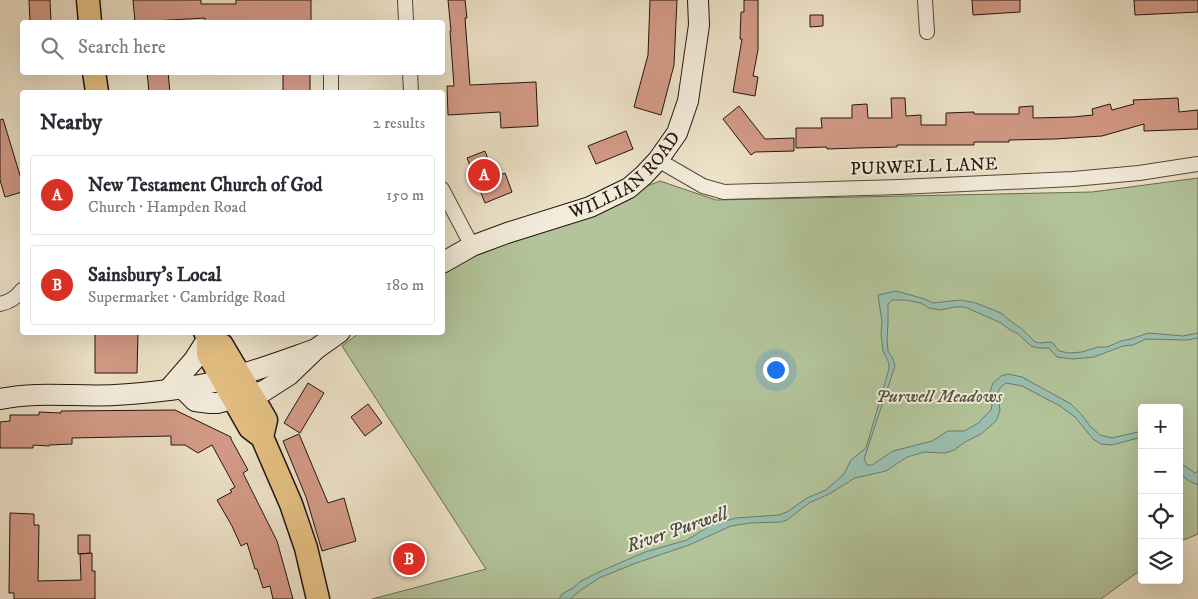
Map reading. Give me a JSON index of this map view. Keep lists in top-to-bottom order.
{
  "streets": {
    "street": ["PURWELL LANE", "WILLIAN ROAD"]
  },
  "crossings": [
    ["PURWELL LANE", "WILLIAN ROAD"]
  ],
  "water": ["River Purwell"],
  "parks": ["Purwell Meadows"],
  "page": {
    "search": "Search here",
    "heading": ["Nearby", "2 results"],
    "list": [
      {
        "mark": "A",
        "name": "New Testament Church of God",
        "note": "Church · Hampden Road",
        "value": "150 m"
      },
      {
        "mark": "B",
        "name": "Sainsbury's Local",
        "note": "Supermarket · Cambridge Road",
        "value": "180 m"
      }
    ],
    "pins": ["A", "B"],
    "map_buttons": ["+", "−"]
  }
}
